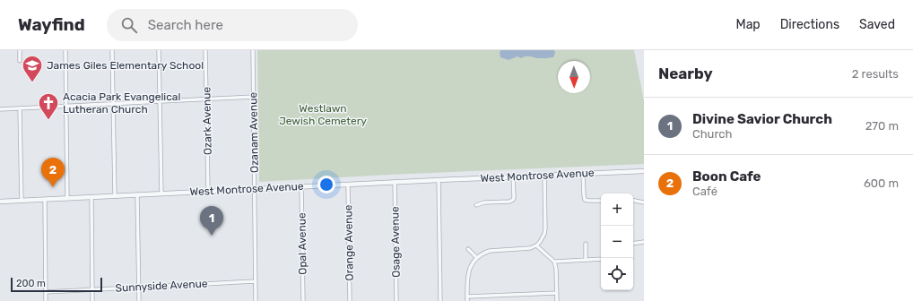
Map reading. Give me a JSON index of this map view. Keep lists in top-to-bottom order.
{
  "streets": {
    "street": [
      "Ozark Avenue",
      "Ozanam Avenue",
      "West Montrose Avenue",
      "Osage Avenue",
      "Orange Avenue",
      "Opal Avenue",
      "Sunnyside Avenue"
    ]
  },
  "crossings": [
    ["Ozark Avenue", "West Montrose Avenue"],
    ["Ozanam Avenue", "West Montrose Avenue"],
    ["Ozanam Avenue", "Sunnyside Avenue"],
    ["West Montrose Avenue", "Osage Avenue"],
    ["West Montrose Avenue", "Orange Avenue"],
    ["West Montrose Avenue", "Opal Avenue"]
  ],
  "parks": ["Westlawn Jewish Cemetery"],
  "places": {
    "school or university": ["James Giles Elementary School"],
    "church": ["Acacia Park Evangelical Lutheran Church"]
  },
  "scale_bar": "200 m",
  "north": "bottom",
  "page": {
    "header": "Wayfind",
    "search": "Search here",
    "nav": ["Map", "Directions", "Saved"],
    "heading": ["Nearby", "2 results"],
    "list": [
      {
        "mark": "1",
        "name": "Divine Savior Church",
        "note": "Church",
        "value": "270 m"
      },
      {
        "mark": "2",
        "name": "Boon Cafe",
        "note": "Café",
        "value": "600 m"
      }
    ],
    "pins": ["2", "1"],
    "map_buttons": ["+", "−"],
    "scale": "200 m"
  }
}
